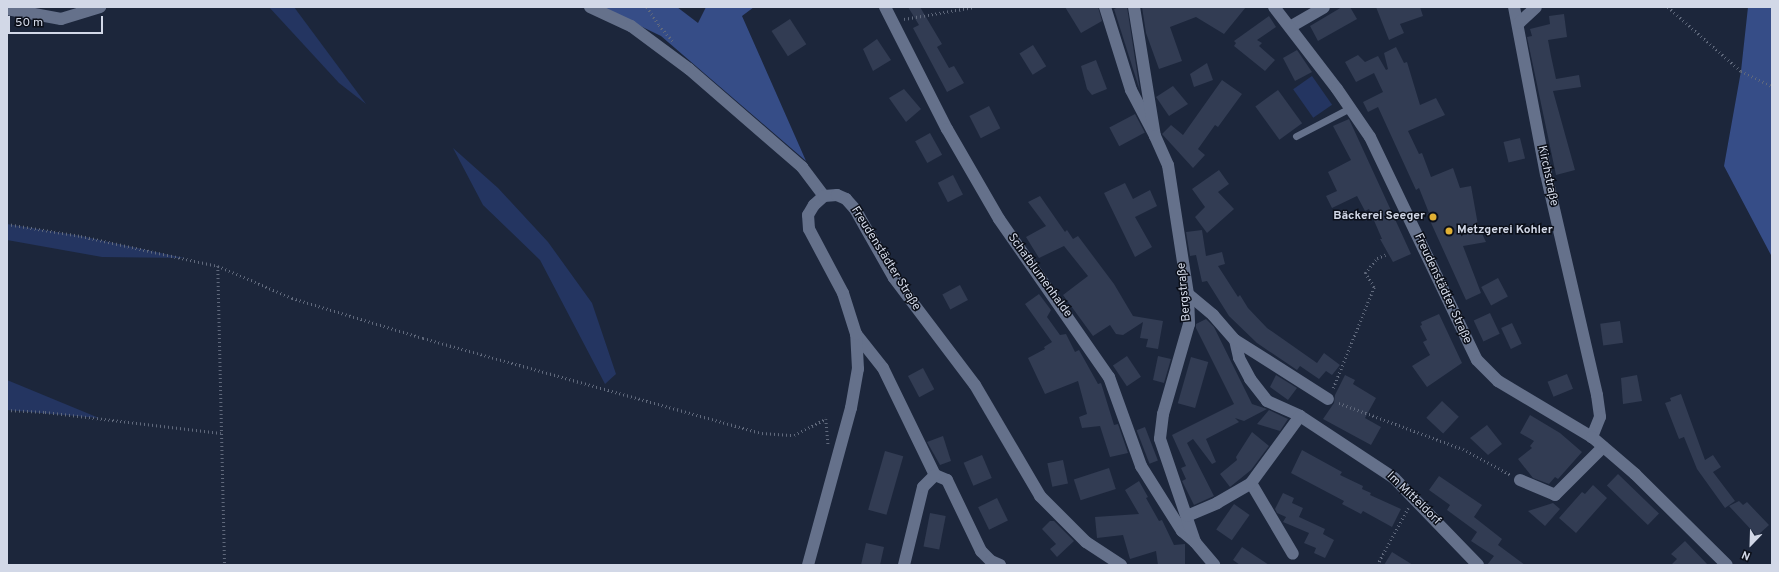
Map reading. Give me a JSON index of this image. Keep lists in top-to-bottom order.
{
  "streets": {
    "street": [
      "Kirchstraße",
      "Freudenstädter Straße",
      "Schafblumenhalde",
      "Bergstraße",
      "Im Mitteldorf"
    ]
  },
  "crossings": [
    ["Kirchstraße", "Freudenstädter Straße"],
    ["Schafblumenhalde", "Bergstraße"],
    ["Bergstraße", "Im Mitteldorf"]
  ],
  "places": ["Bäckerei Seeger", "Metzgerei Kohler"],
  "scale_bar": "50 m",
  "north": "bottom left"
}
